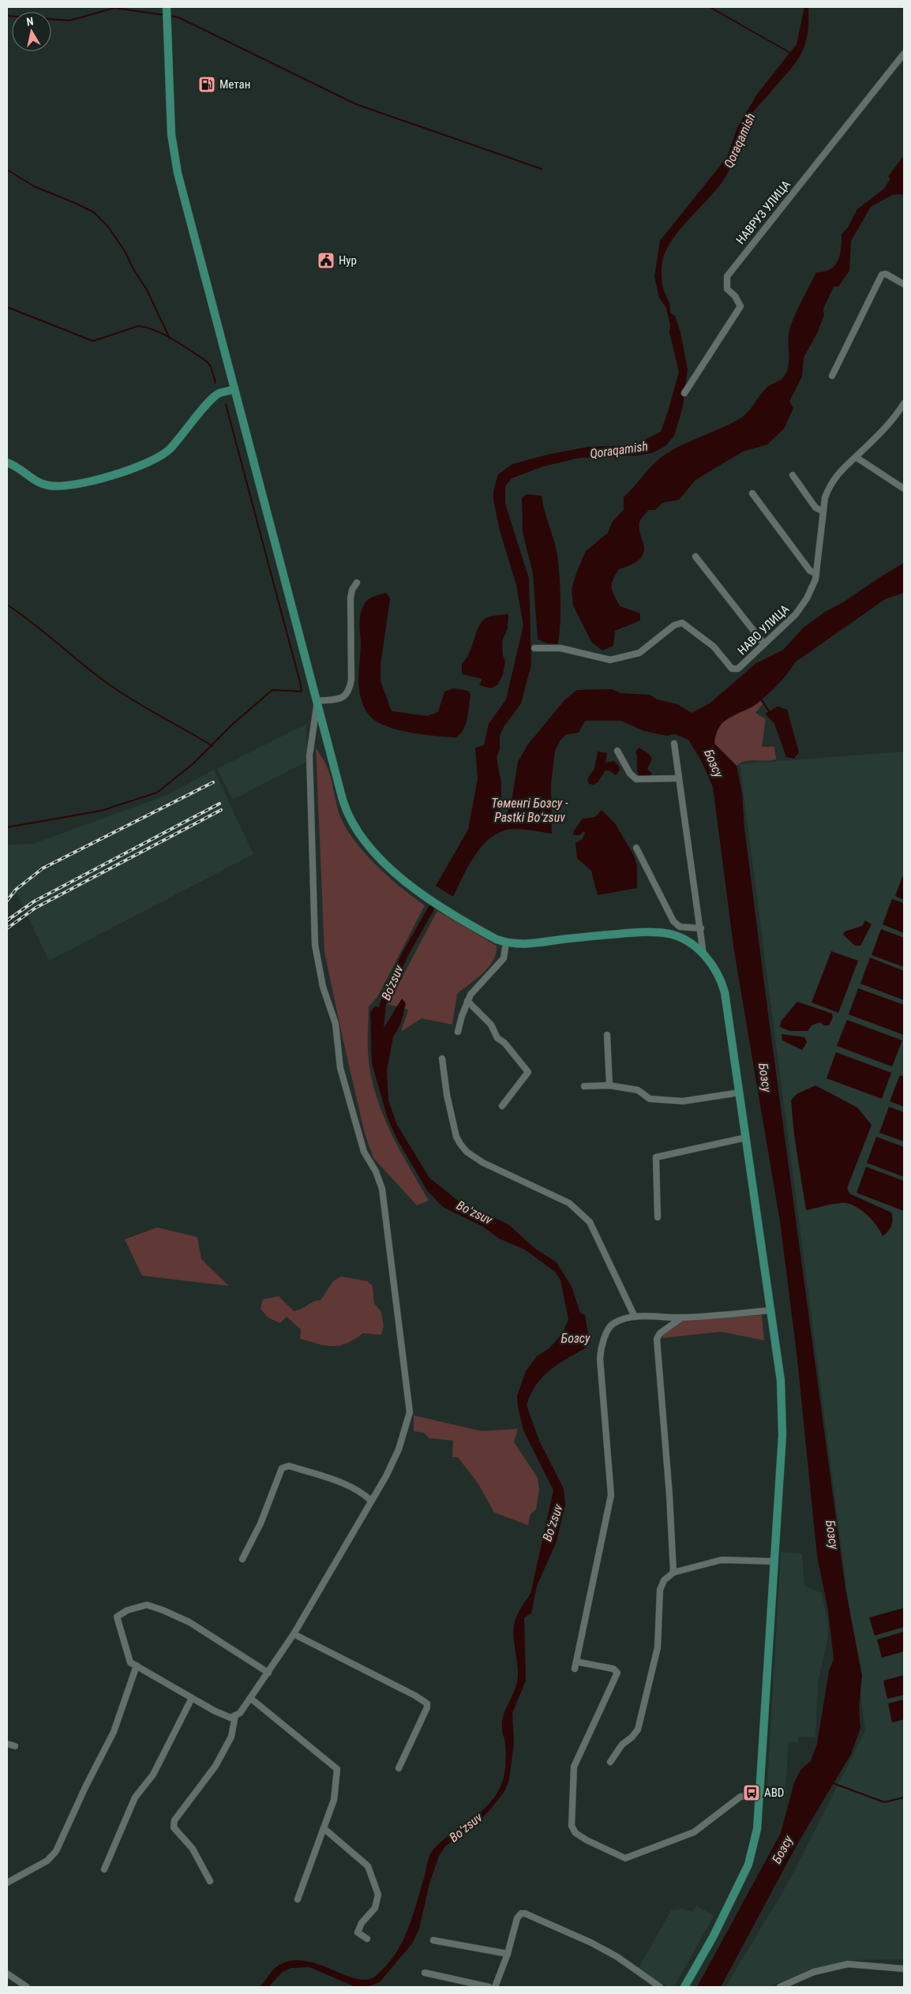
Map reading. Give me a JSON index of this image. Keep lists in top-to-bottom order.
{
  "streets": {
    "street": ["НАВРУЗ УЛИЦА", "НАВО УЛИЦА"]
  },
  "water": [
    "Qoraqamish",
    "Бозсу",
    "Төменгі Бозсу - Pastki Boʻzsuv",
    "Bo'zsuv",
    "Boʻzsuv"
  ],
  "places": {
    "fuel station": ["Метан"],
    "public building": ["Нур"],
    "bus stop": ["ABD"]
  },
  "north": "top"
}
